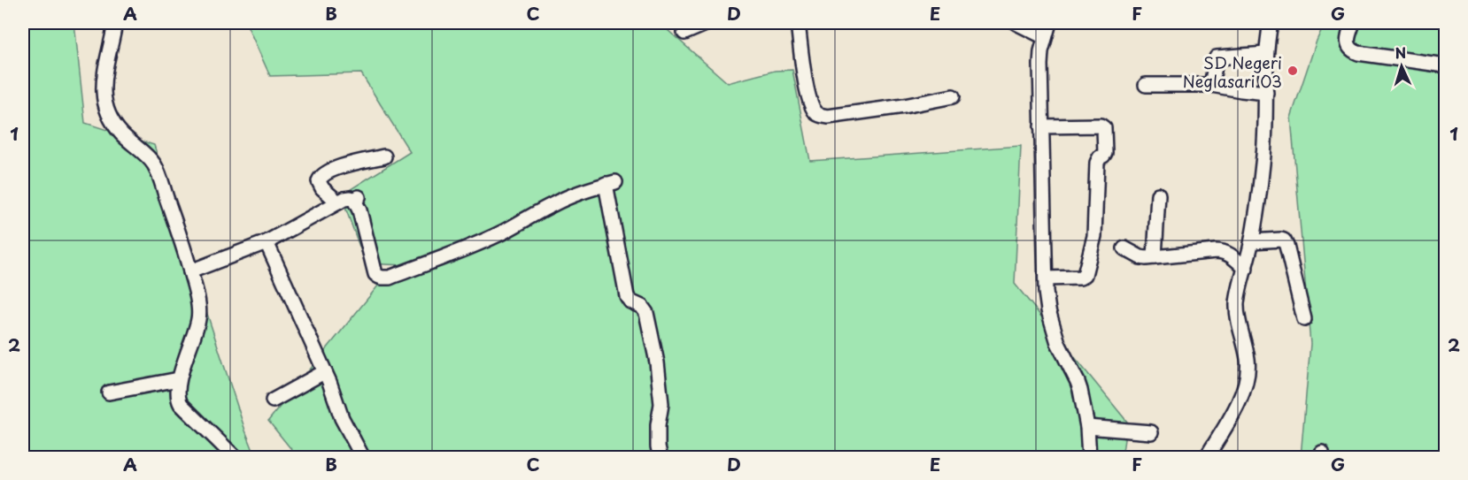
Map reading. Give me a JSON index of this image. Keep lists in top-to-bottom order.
{
  "places": ["SD Negeri Neglasari 03"],
  "north": "top",
  "grid": {
    "columns": [
      "A",
      "B",
      "C",
      "D",
      "E",
      "F",
      "G"
    ],
    "rows": ["1", "2"]
  }
}
